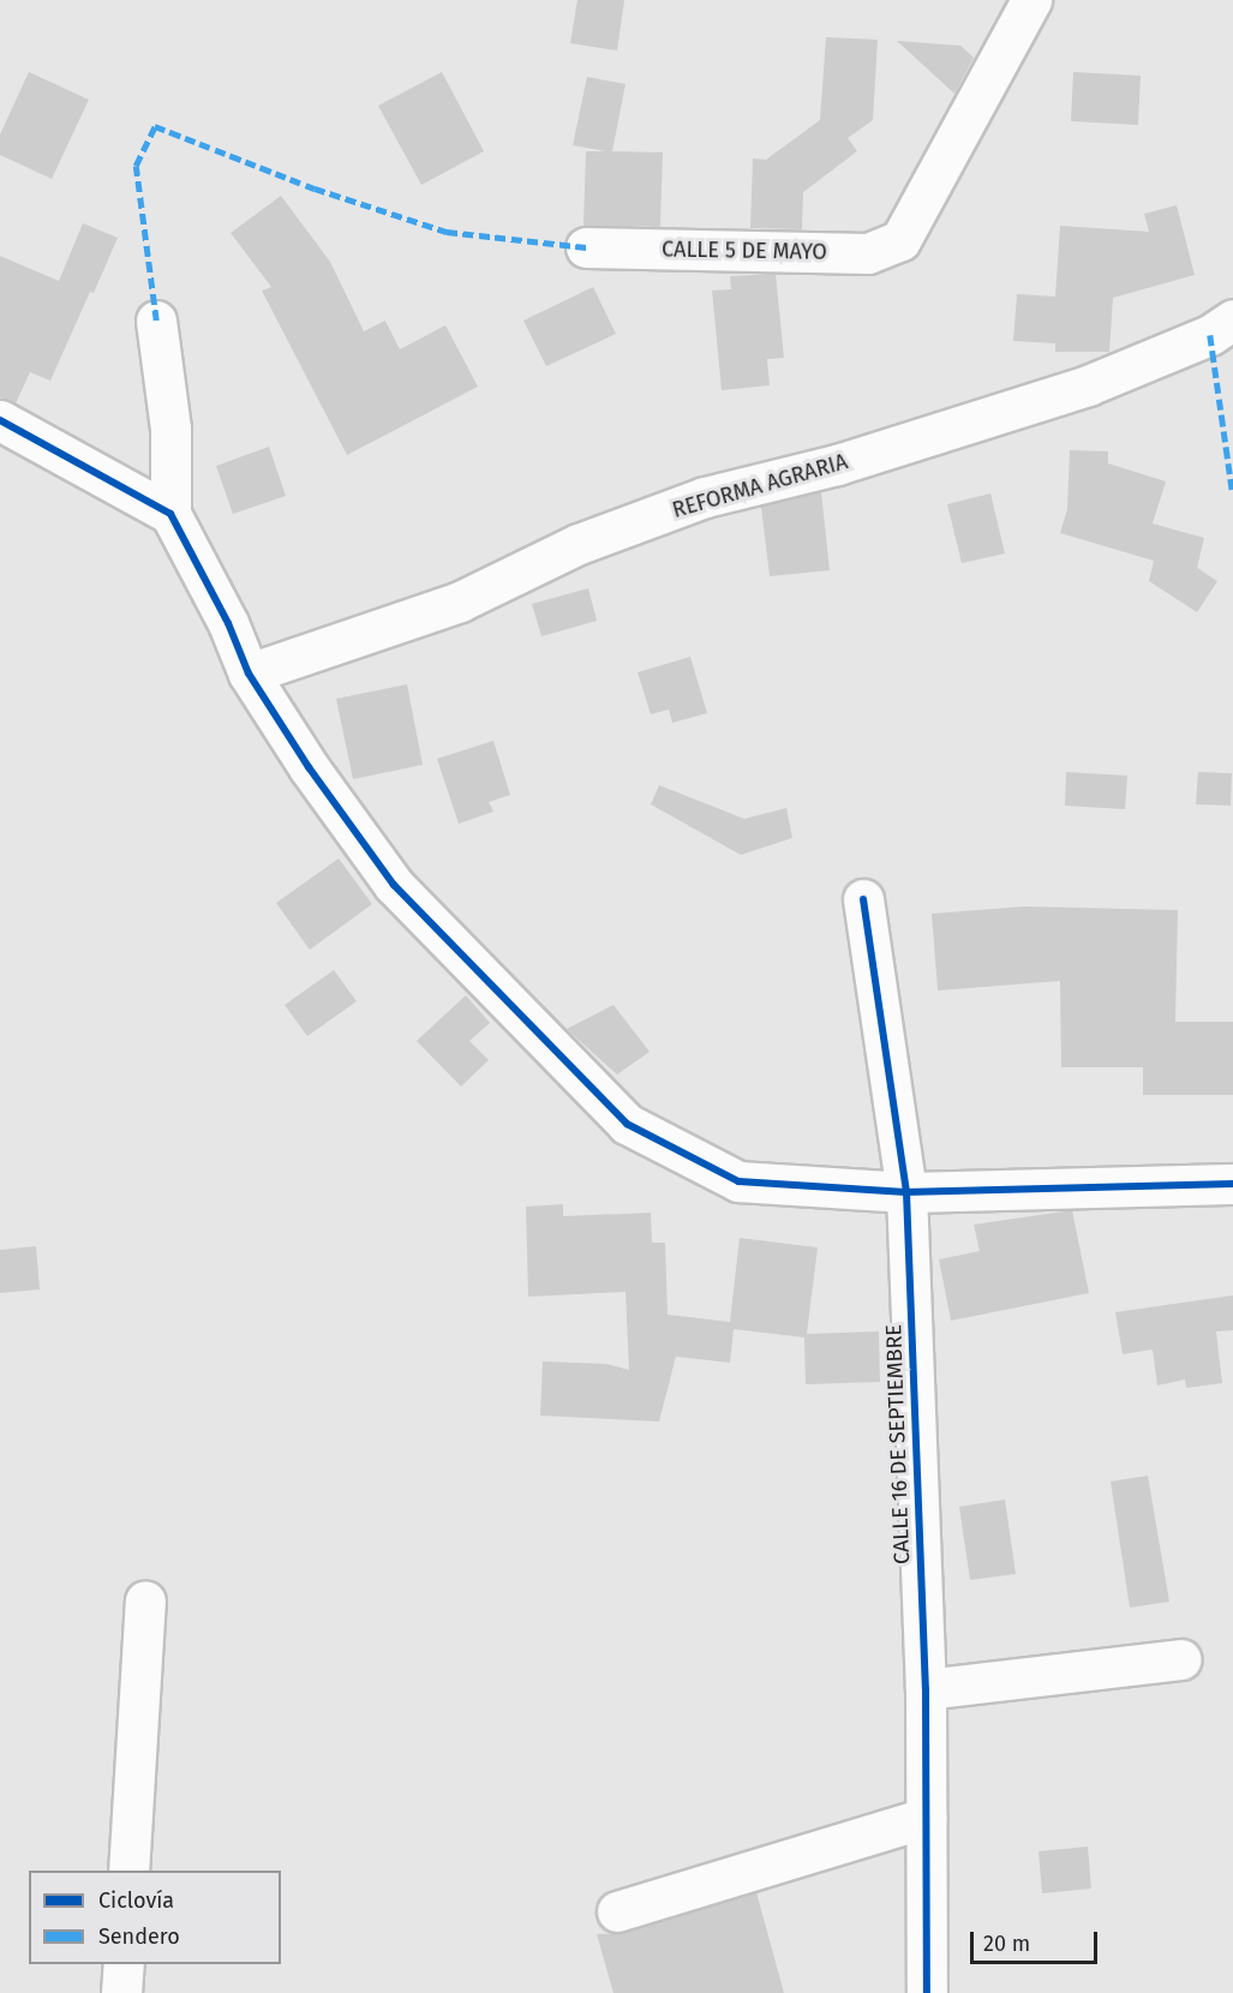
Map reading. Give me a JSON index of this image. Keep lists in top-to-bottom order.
{
  "streets": {
    "street": ["CALLE 5 DE MAYO", "REFORMA AGRARIA", "CALLE 16 DE SEPTIEMBRE"]
  },
  "legend": ["Ciclovía", "Sendero"],
  "scale_bar": "20 m"
}
